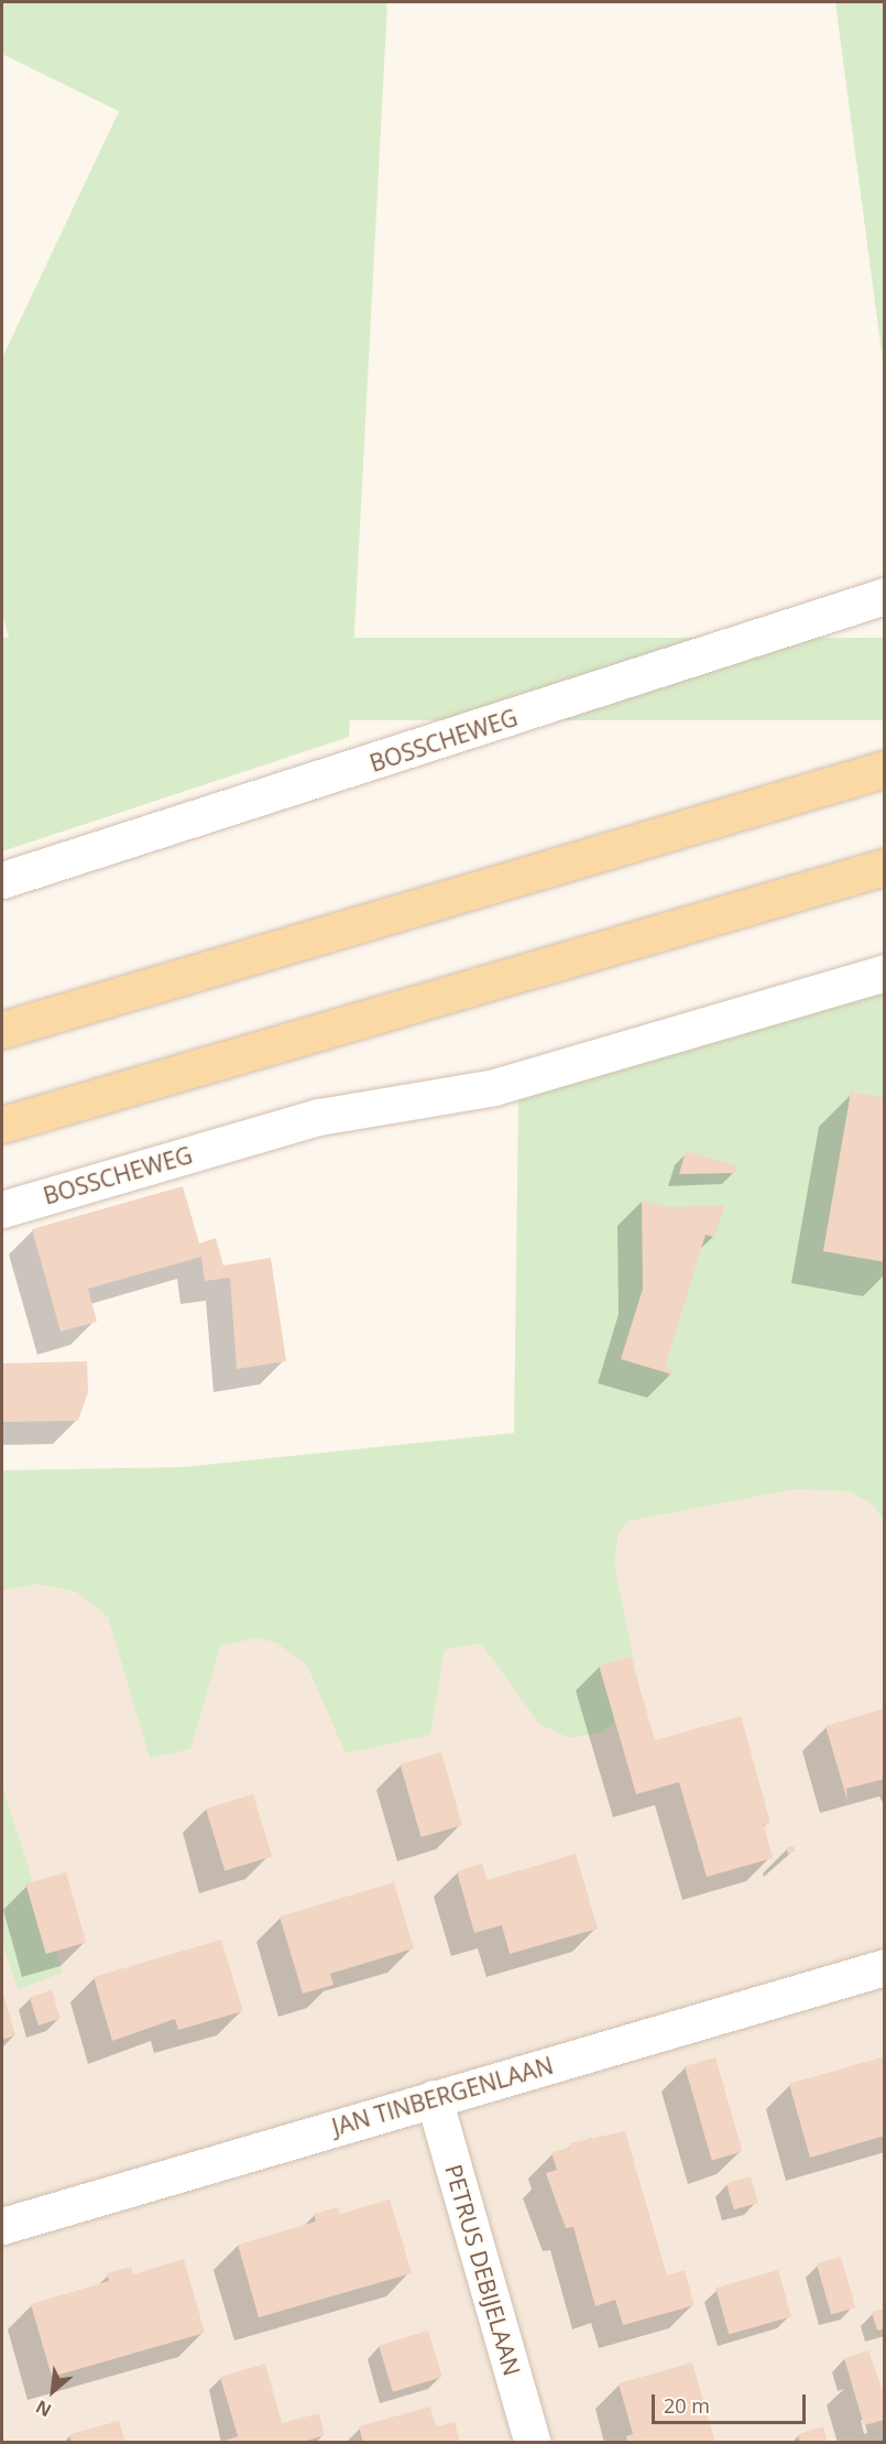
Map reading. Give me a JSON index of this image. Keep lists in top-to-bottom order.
{
  "streets": {
    "street": ["BOSSCHEWEG", "JAN TINBERGENLAAN", "PETRUS DEBIJELAAN"]
  },
  "crossings": [
    ["JAN TINBERGENLAAN", "PETRUS DEBIJELAAN"]
  ],
  "scale_bar": "20 m",
  "north": "bottom left"
}
